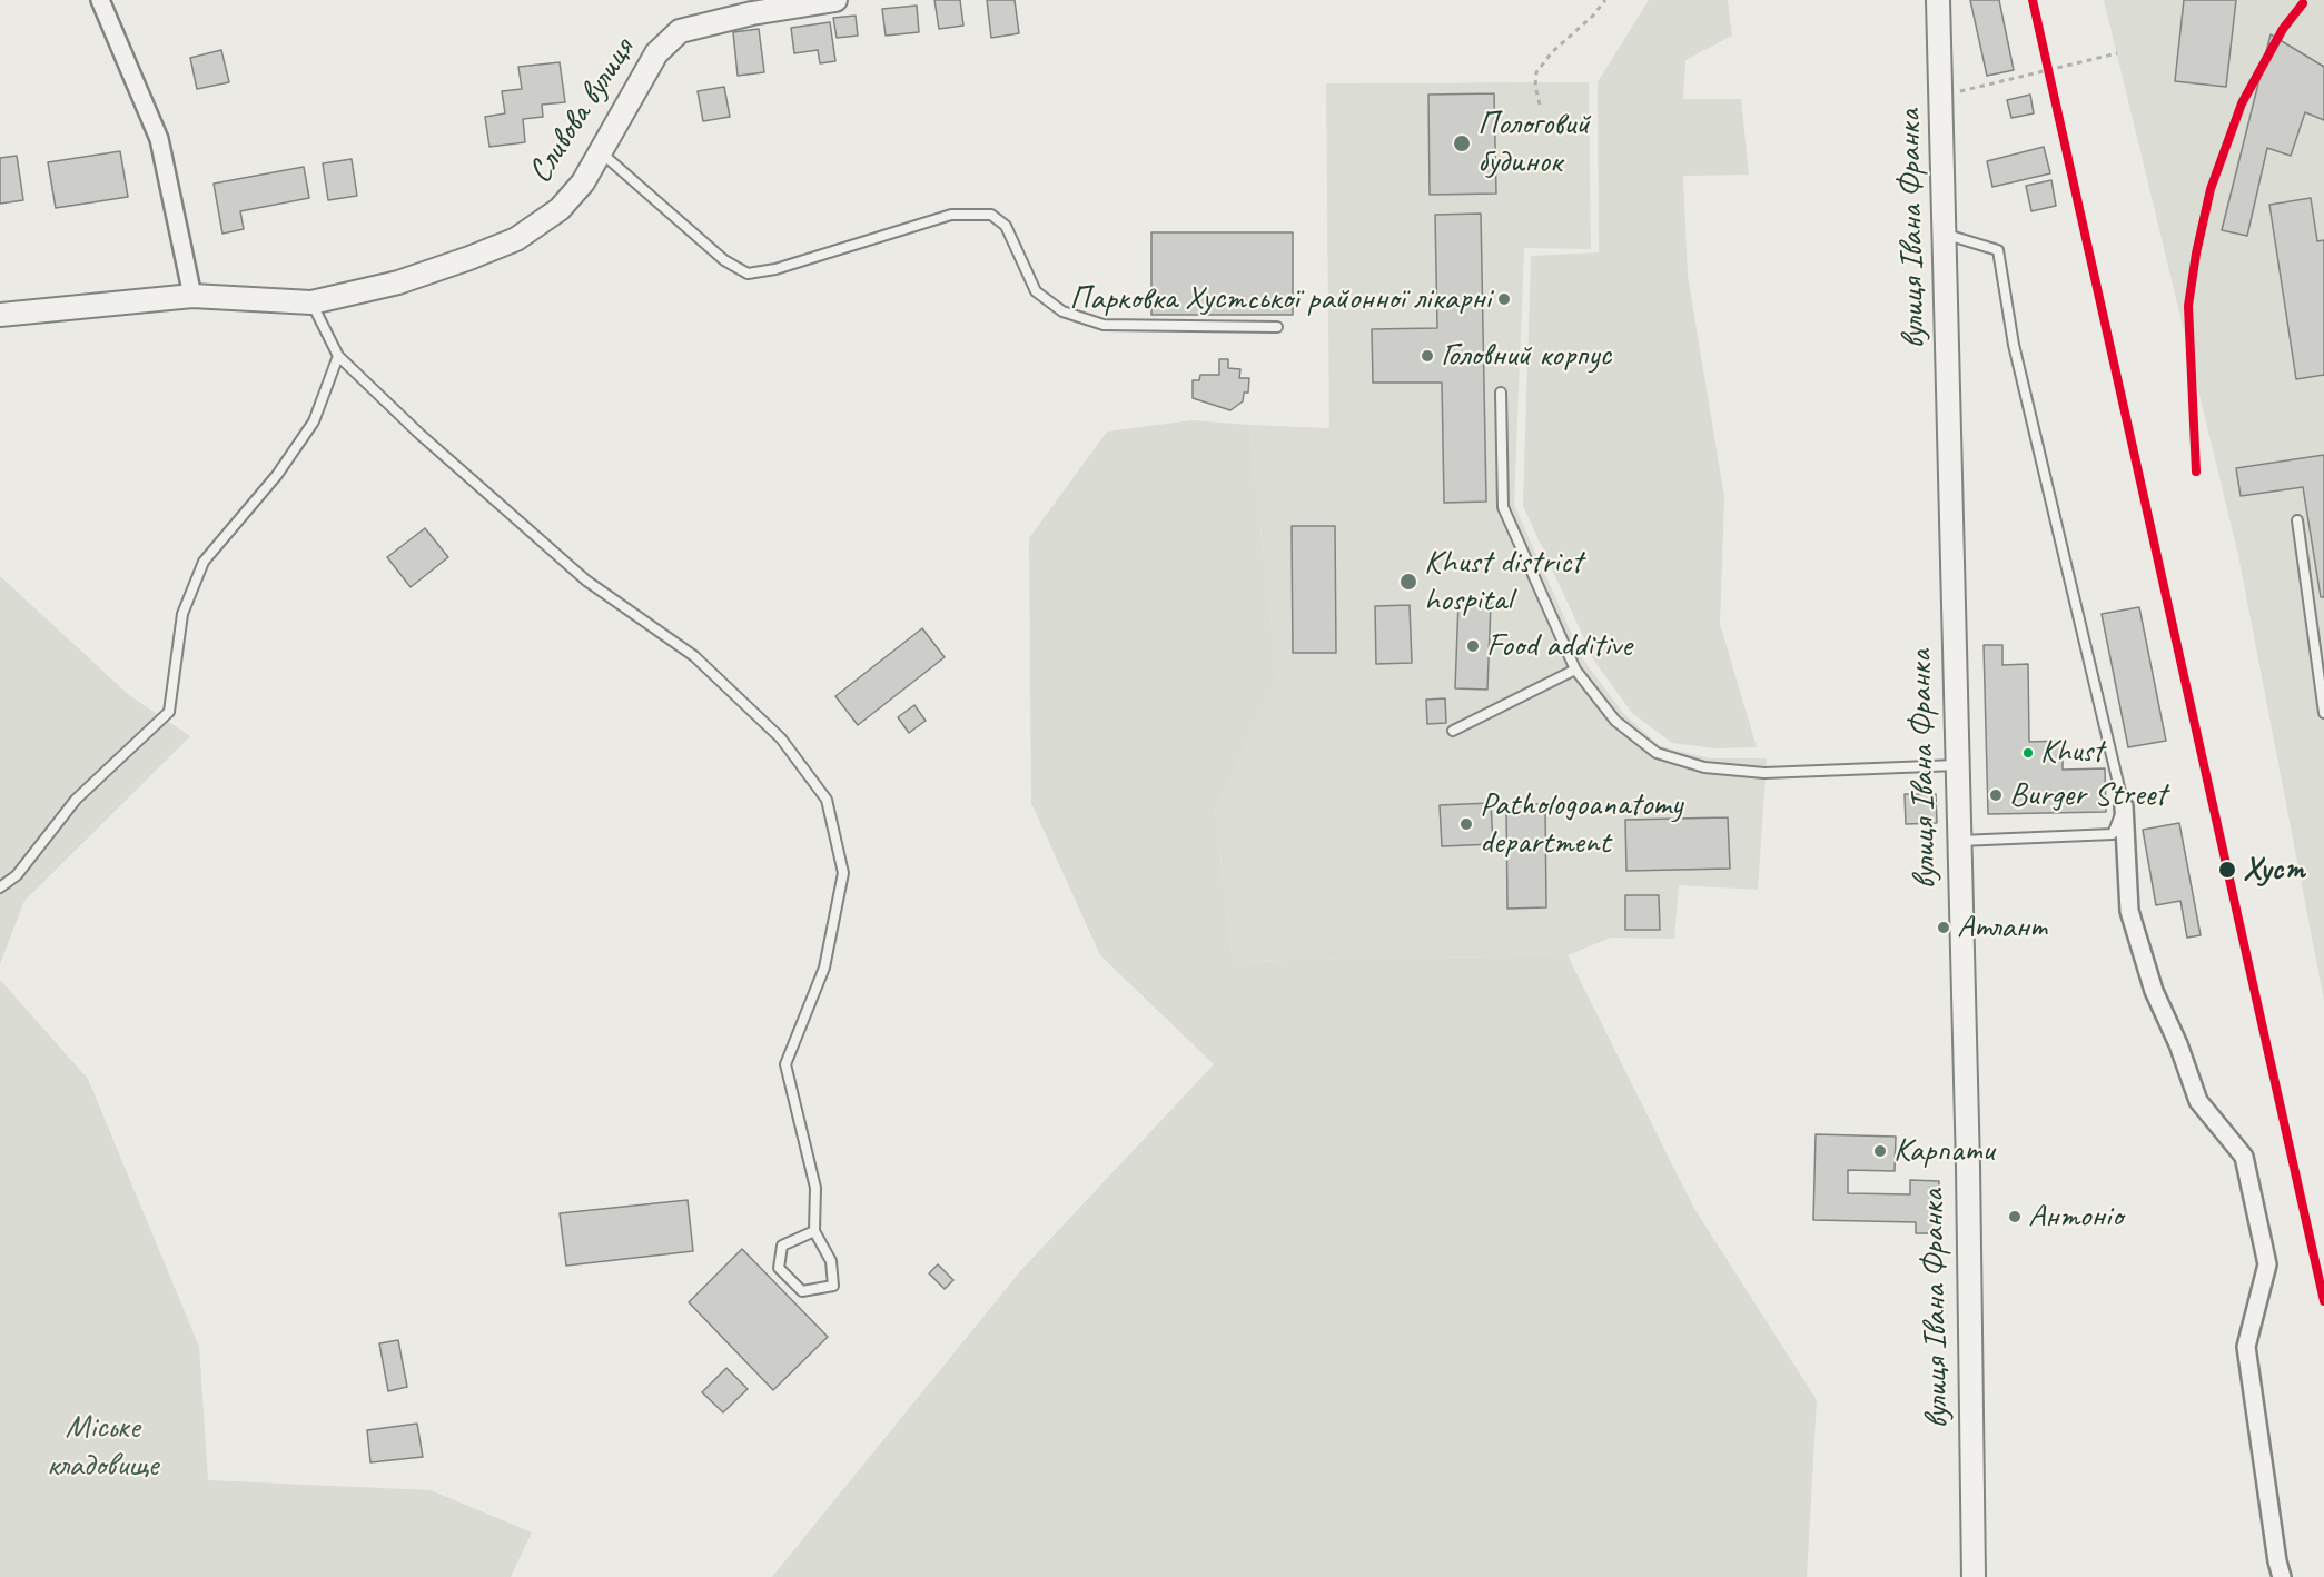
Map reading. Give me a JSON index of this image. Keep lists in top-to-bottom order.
{
  "streets": {
    "main road": ["Сливова вулиця", "вулиця Івана Франка"]
  },
  "parks": ["Міське кладовище"],
  "places": [
    "Пологовий будинок",
    "Парковка Хустської районної лікарні",
    "Головний корпус",
    "Khust district hospital",
    "Food additive",
    "Khust",
    "Burger Street",
    "Pathologoanatomy department",
    "Хуст",
    "Атлант",
    "Карпати",
    "Антонio"
  ]
}
